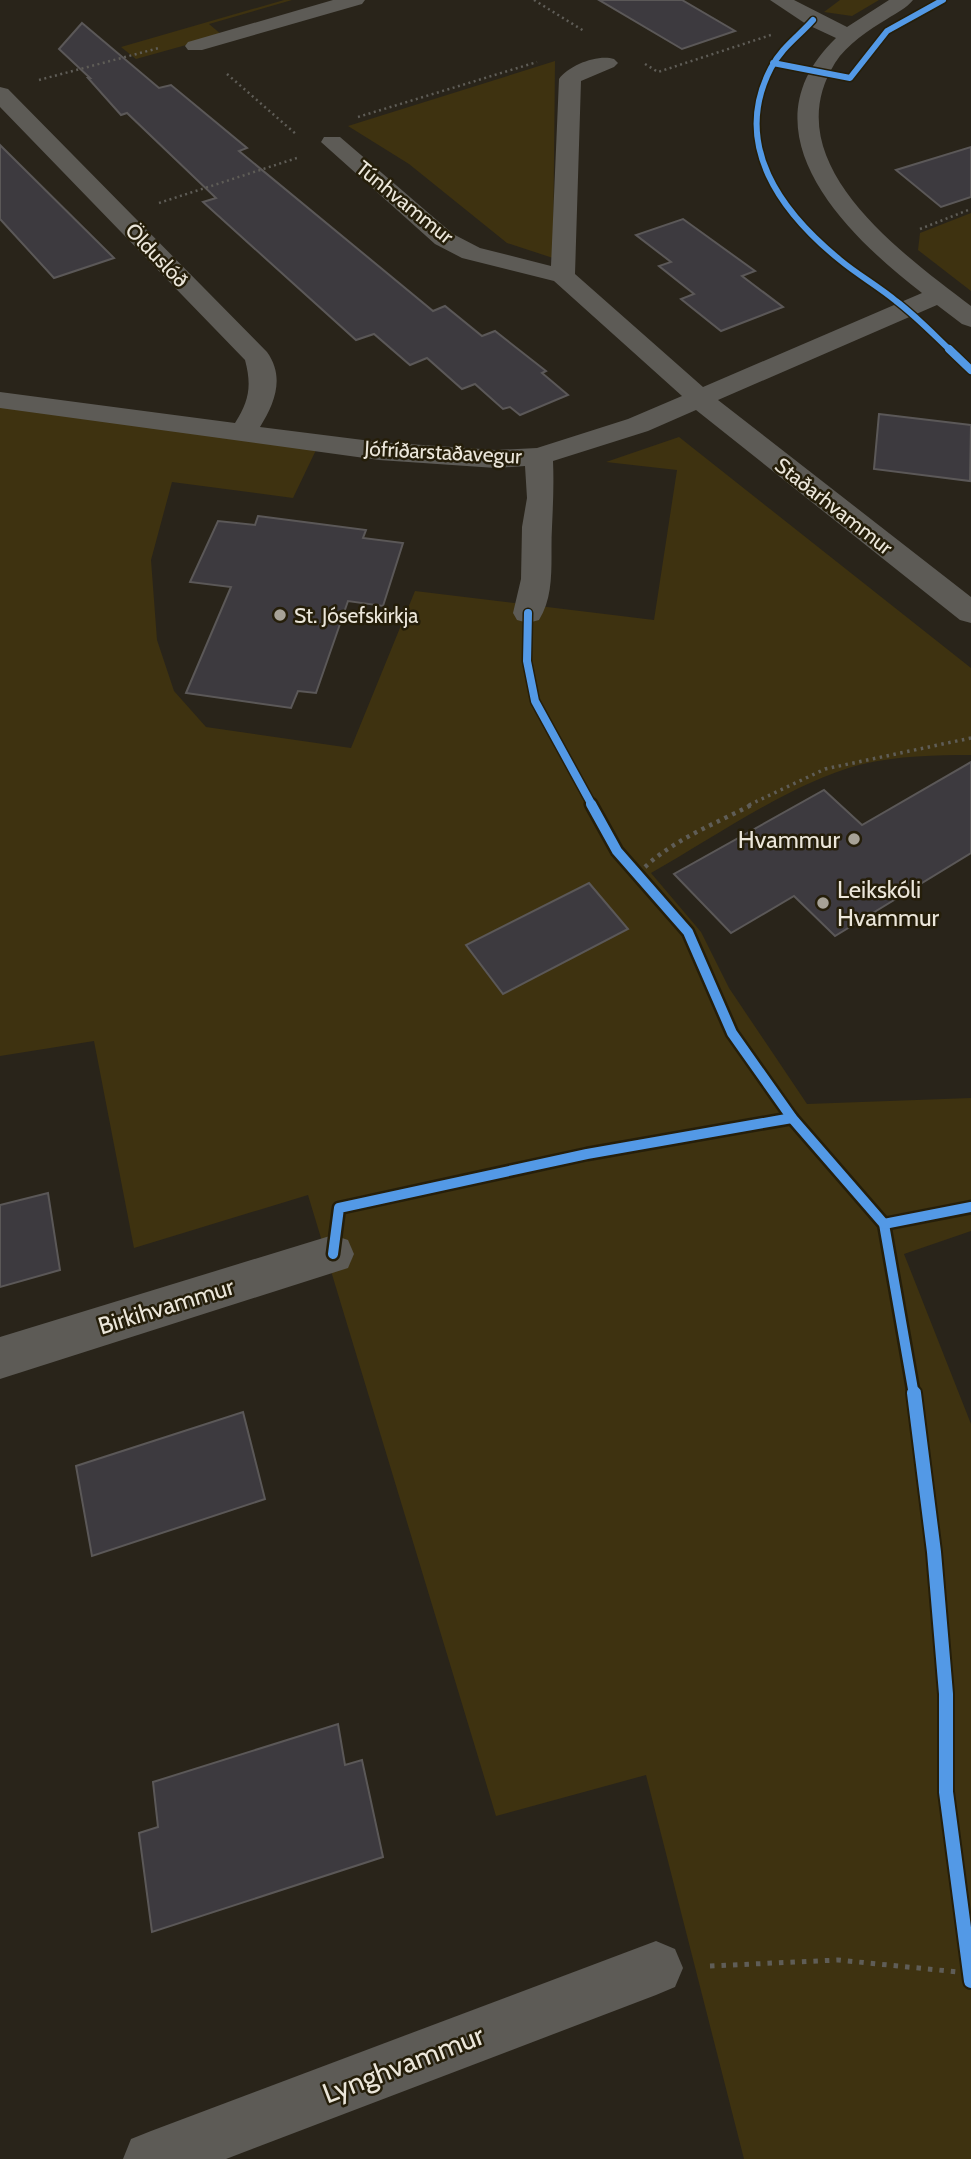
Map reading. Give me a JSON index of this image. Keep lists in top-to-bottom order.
{
  "streets": {
    "street": [
      "Túnhvammur",
      "Ölduslóð",
      "Jófríðarstaðavegur",
      "Staðarhvammur",
      "Birkihvammur",
      "Lynghvammur"
    ]
  },
  "crossings": [
    ["Túnhvammur", "Jófríðarstaðavegur"],
    ["Túnhvammur", "Staðarhvammur"],
    ["Ölduslóð", "Jófríðarstaðavegur"],
    ["Jófríðarstaðavegur", "Staðarhvammur"]
  ],
  "places": ["St. Jósefskirkja", "Hvammur", "Leikskóli Hvammur"]
}
